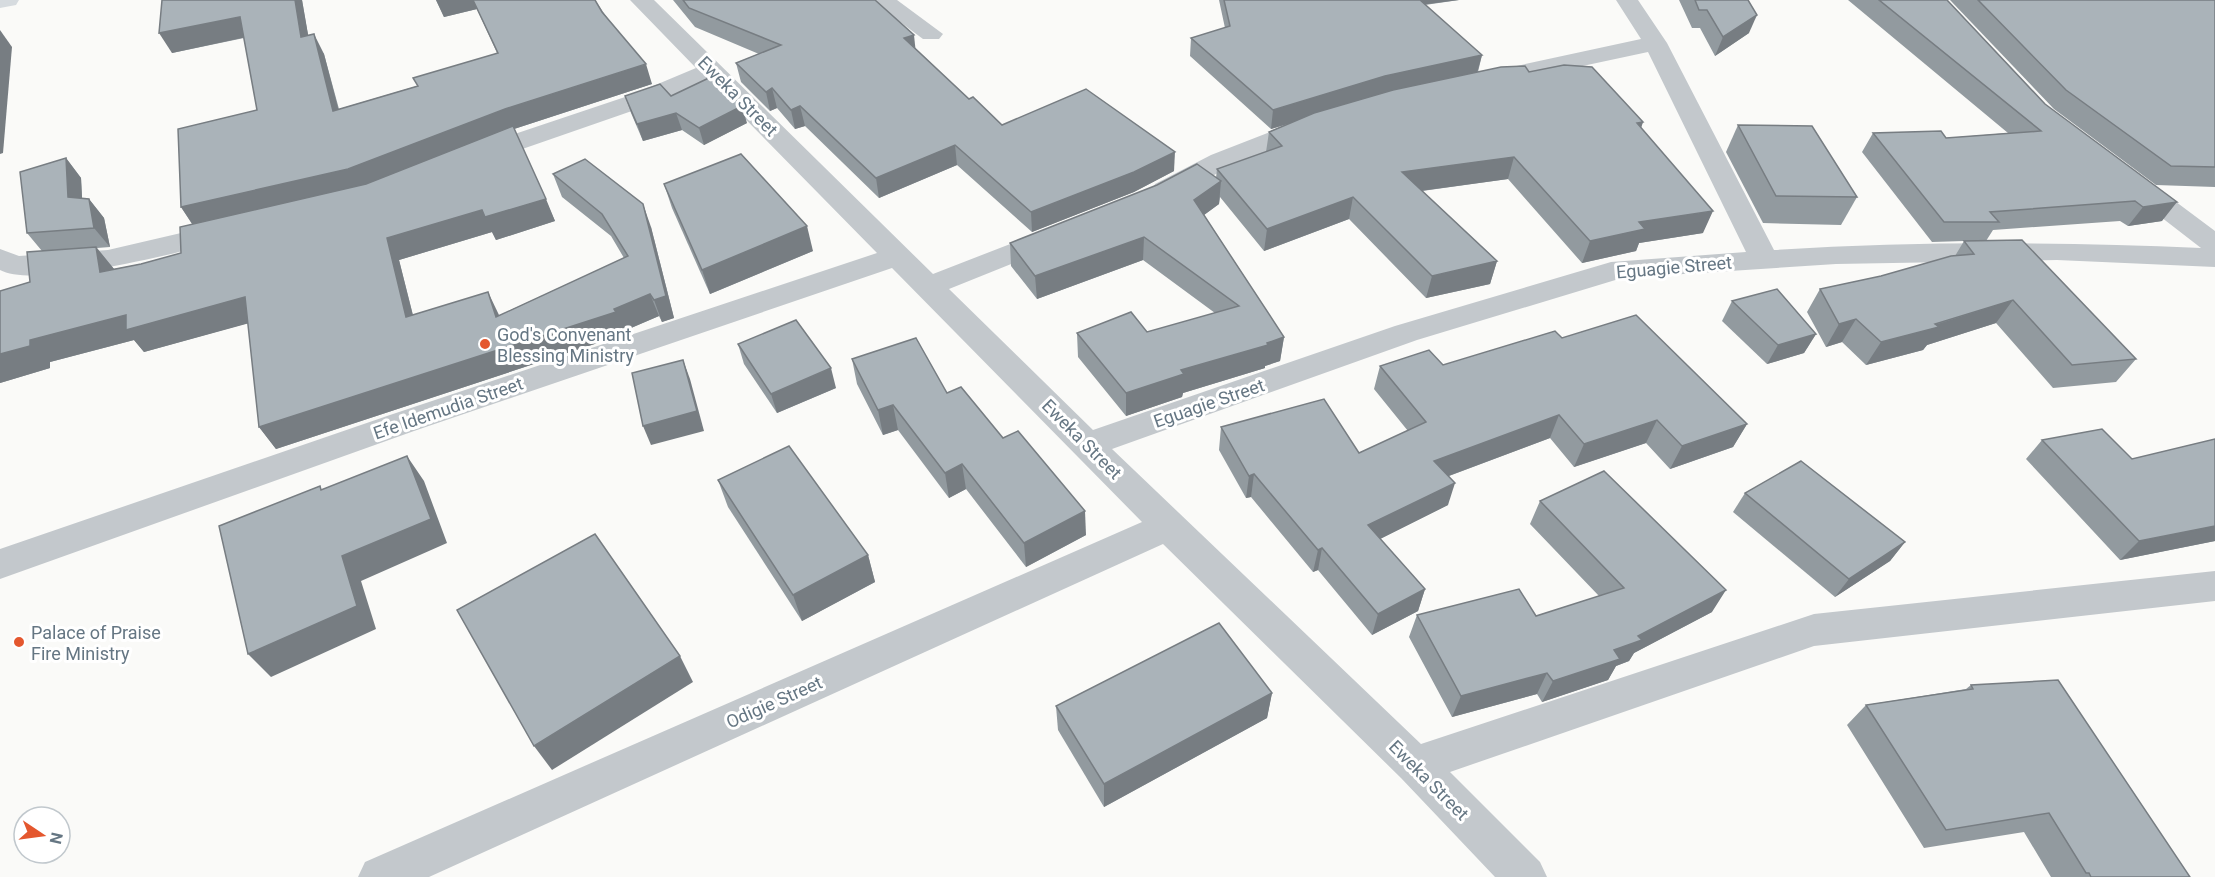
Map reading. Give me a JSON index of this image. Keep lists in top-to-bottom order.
{
  "streets": {
    "street": [
      "Eweka Street",
      "Eguagie Street",
      "Efe Idemudia Street",
      "Odigie Street"
    ]
  },
  "crossings": [
    ["Eweka Street", "Eguagie Street"],
    ["Eweka Street", "Efe Idemudia Street"],
    ["Eweka Street", "Odigie Street"]
  ],
  "places": ["God's Convenant Blessing Ministry", "Palace of Praise Fire Ministry"],
  "north": "right"
}
